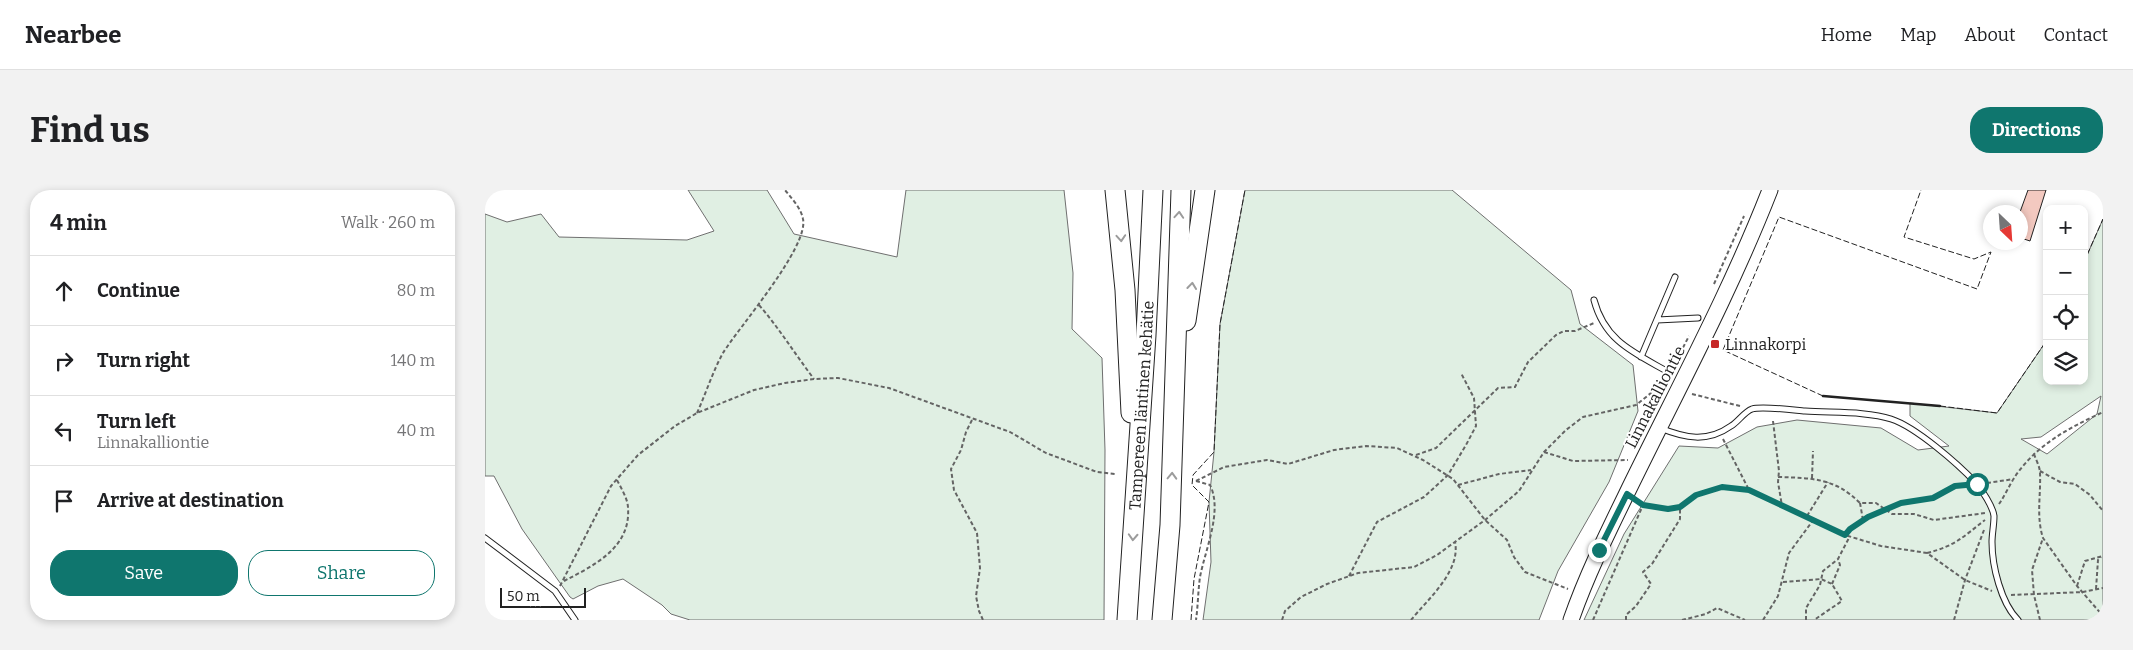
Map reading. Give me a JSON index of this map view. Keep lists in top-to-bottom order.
{
  "streets": {
    "highway": ["Tampereen läntinen kehätie"],
    "main road": ["Linnakalliontie"]
  },
  "places": {
    "transit": ["Linnakorpi"]
  },
  "scale_bar": "50 m",
  "north": "bottom right",
  "page": {
    "header": "Nearbee",
    "nav": [
      "Home",
      "Map",
      "About",
      "Contact"
    ],
    "buttons": [
      "Directions",
      ["Save", "Share"]
    ],
    "title": "Find us",
    "heading": ["4 min", "Walk · 260 m"],
    "map_buttons": ["+", "−"],
    "list": [
      ["Continue", "80 m"],
      ["Turn right", "140 m"],
      ["Turn left", "Linnakalliontie", "40 m"],
      "Arrive at destination"
    ],
    "scale": "50 m"
  }
}
